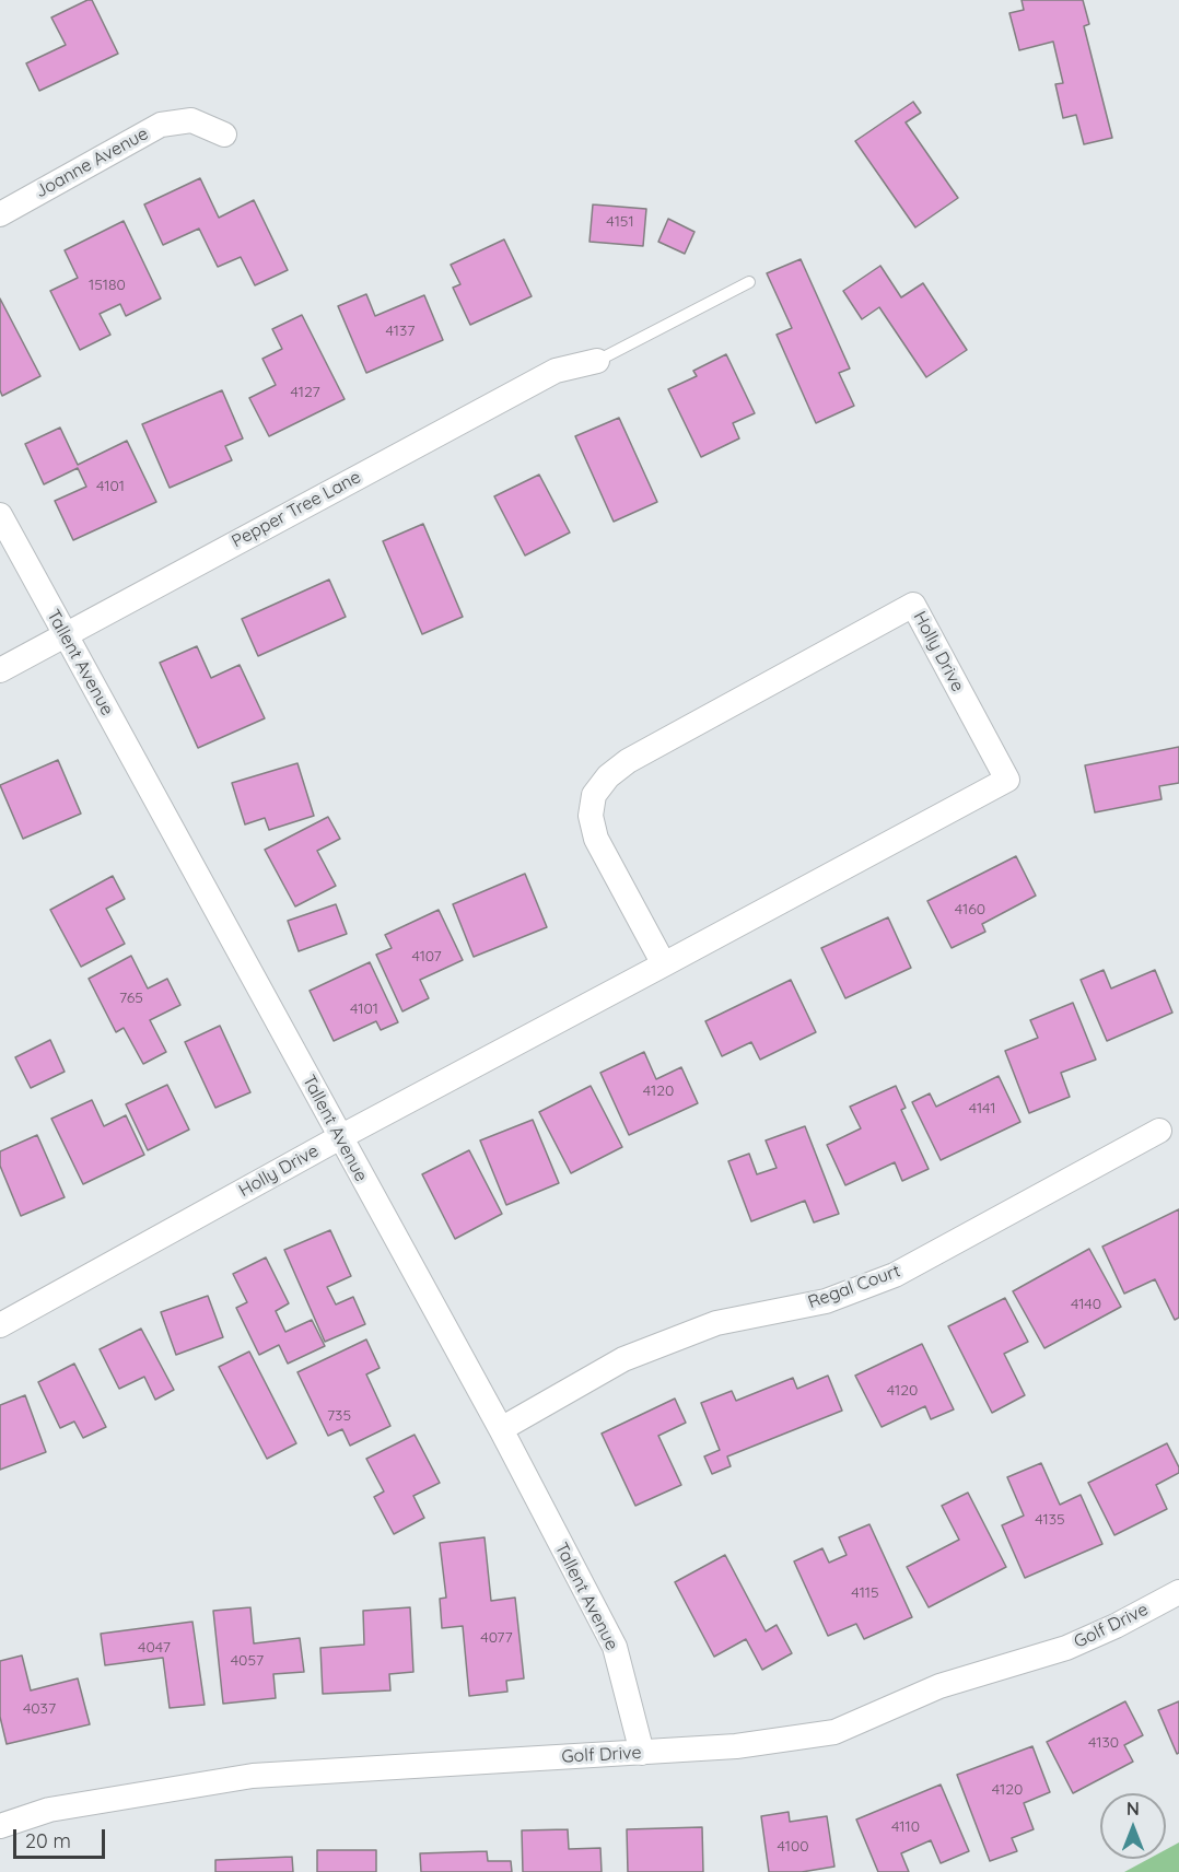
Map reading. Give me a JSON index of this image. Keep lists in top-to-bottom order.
{
  "streets": {
    "street": [
      "Joanne Avenue",
      "Pepper Tree Lane",
      "Holly Drive",
      "Tallent Avenue",
      "Regal Court",
      "Golf Drive"
    ]
  },
  "crossings": [
    ["Pepper Tree Lane", "Tallent Avenue"],
    ["Holly Drive", "Tallent Avenue"],
    ["Tallent Avenue", "Regal Court"],
    ["Tallent Avenue", "Golf Drive"]
  ],
  "house_numbers": [
    "4151",
    "15180",
    "4137",
    "4127",
    "4101",
    "4160",
    "4107",
    "765",
    "4101",
    "4120",
    "4141",
    "4140",
    "4120",
    "735",
    "4135",
    "4115",
    "4077",
    "4047",
    "4057",
    "4037",
    "4130",
    "4120",
    "4110",
    "4100"
  ],
  "scale_bar": "20 m",
  "north": "top"
}
